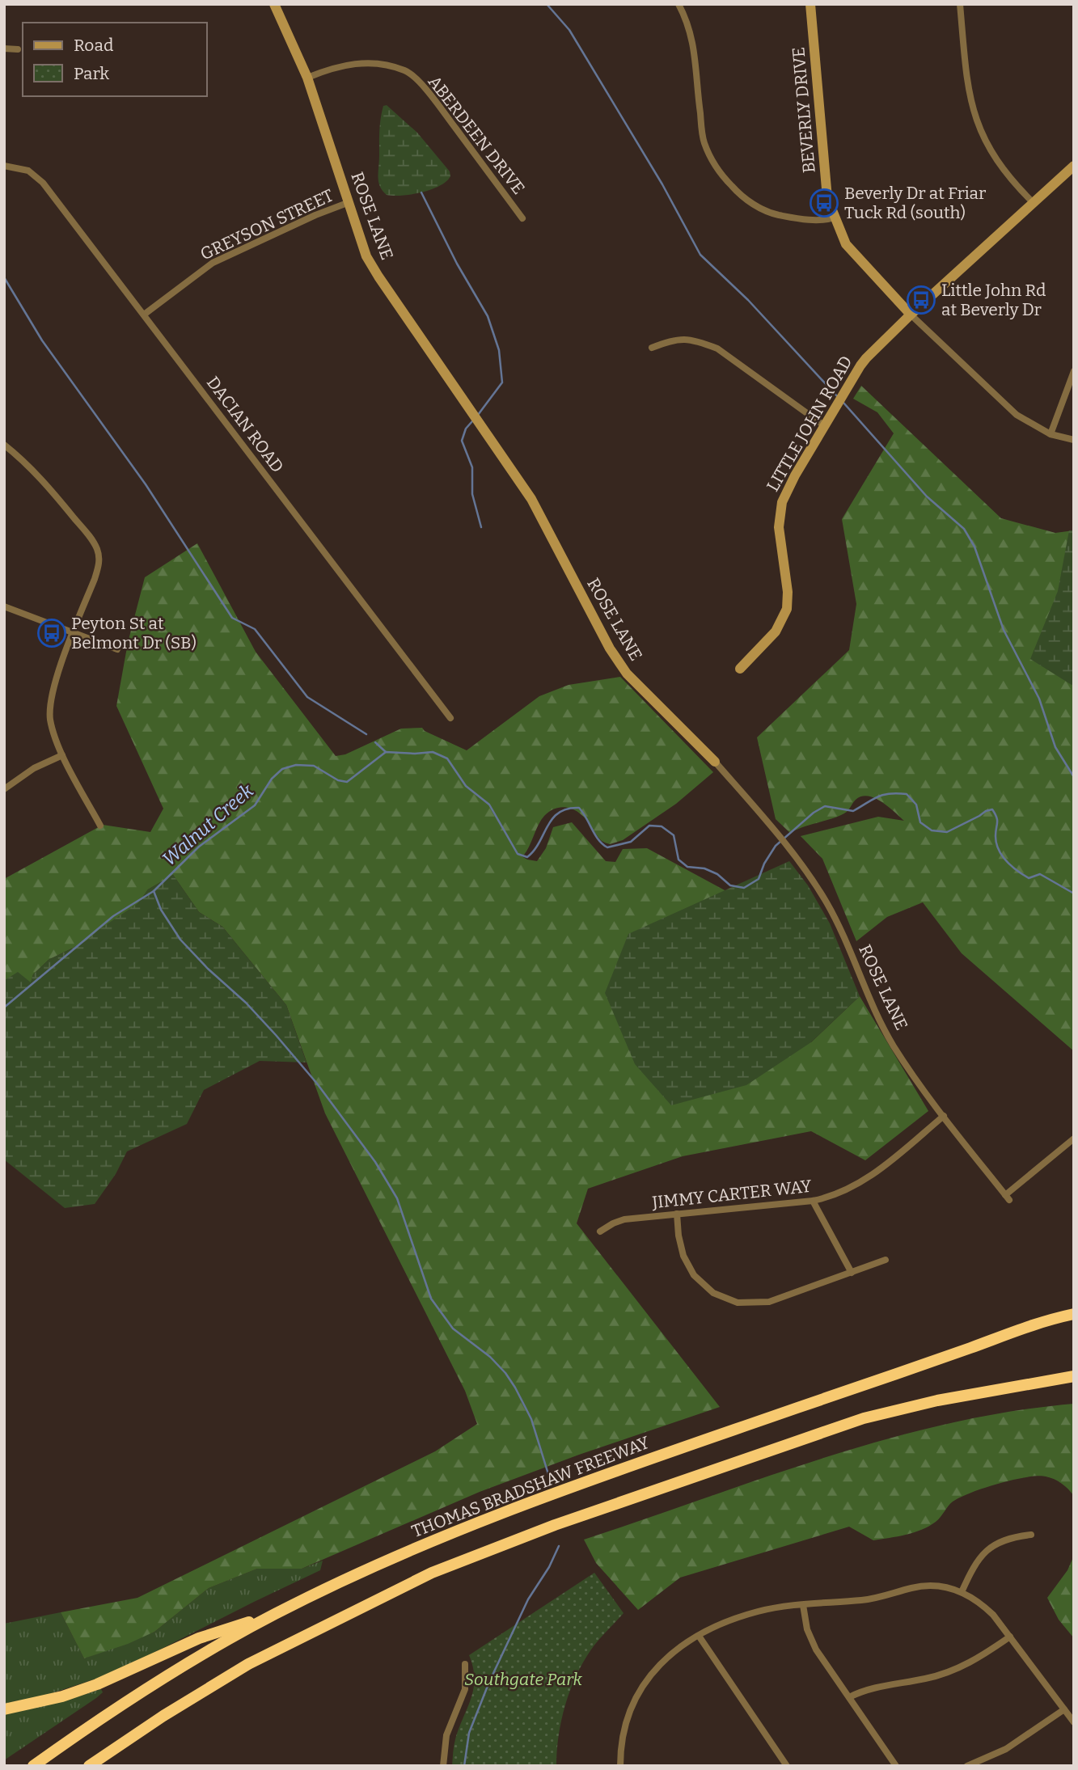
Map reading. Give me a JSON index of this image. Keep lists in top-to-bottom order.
{
  "streets": {
    "highway": ["THOMAS BRADSHAW FREEWAY"],
    "street": [
      "BEVERLY DRIVE",
      "ABERDEEN DRIVE",
      "ROSE LANE",
      "GREYSON STREET",
      "LITTLE JOHN ROAD",
      "DACIAN ROAD",
      "JIMMY CARTER WAY"
    ]
  },
  "crossings": [
    ["BEVERLY DRIVE", "LITTLE JOHN ROAD"],
    ["ABERDEEN DRIVE", "ROSE LANE"],
    ["ROSE LANE", "GREYSON STREET"],
    ["ROSE LANE", "JIMMY CARTER WAY"],
    ["GREYSON STREET", "DACIAN ROAD"]
  ],
  "water": ["Walnut Creek"],
  "parks": ["Southgate Park"],
  "places": {
    "bus stop": ["Beverly Dr at Friar Tuck Rd (south)", "Little John Rd at Beverly Dr", "Peyton St at Belmont Dr (SB)"]
  },
  "legend": ["Road", "Park"]
}
